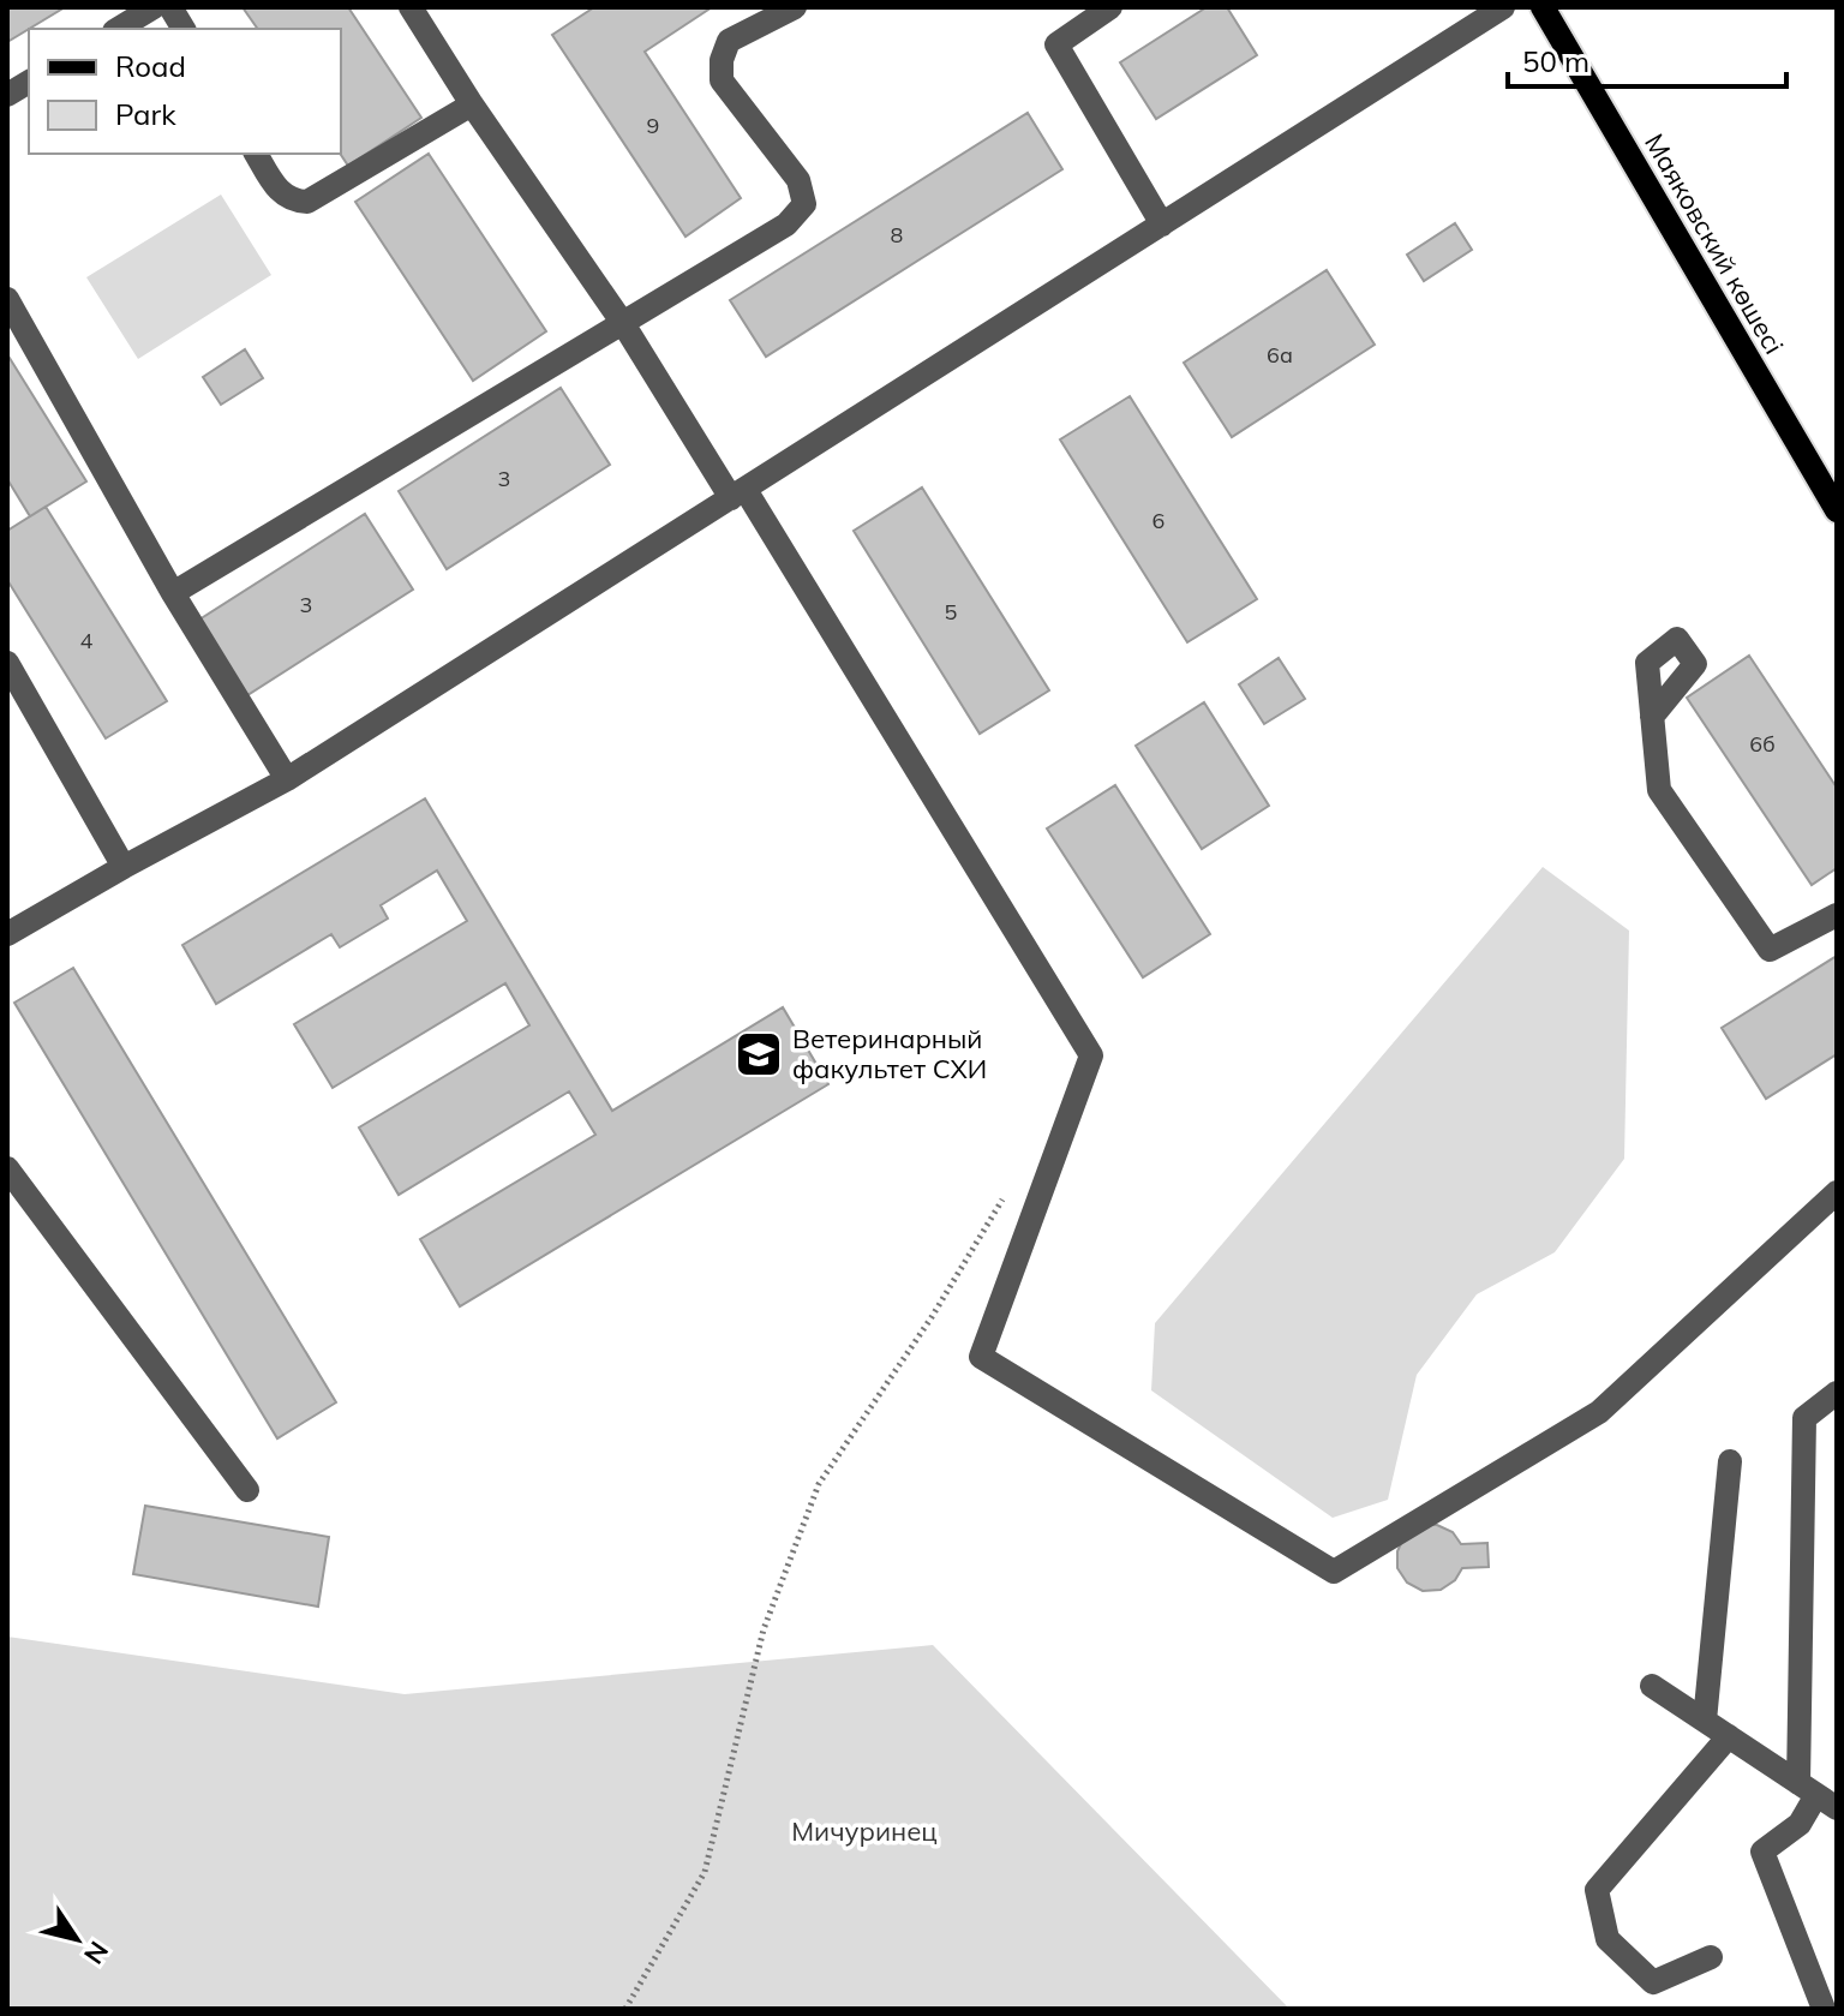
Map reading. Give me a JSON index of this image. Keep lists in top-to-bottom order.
{
  "streets": {
    "main road": ["Маяковский көшесі"]
  },
  "parks": ["Мичуринец"],
  "places": {
    "school or university": ["Ветеринарный факультет СХИ"]
  },
  "house_numbers": [
    "9",
    "8",
    "6а",
    "3",
    "6",
    "3",
    "5",
    "4",
    "6б"
  ],
  "legend": ["Road", "Park"],
  "scale_bar": "50 m",
  "north": "bottom right"
}
